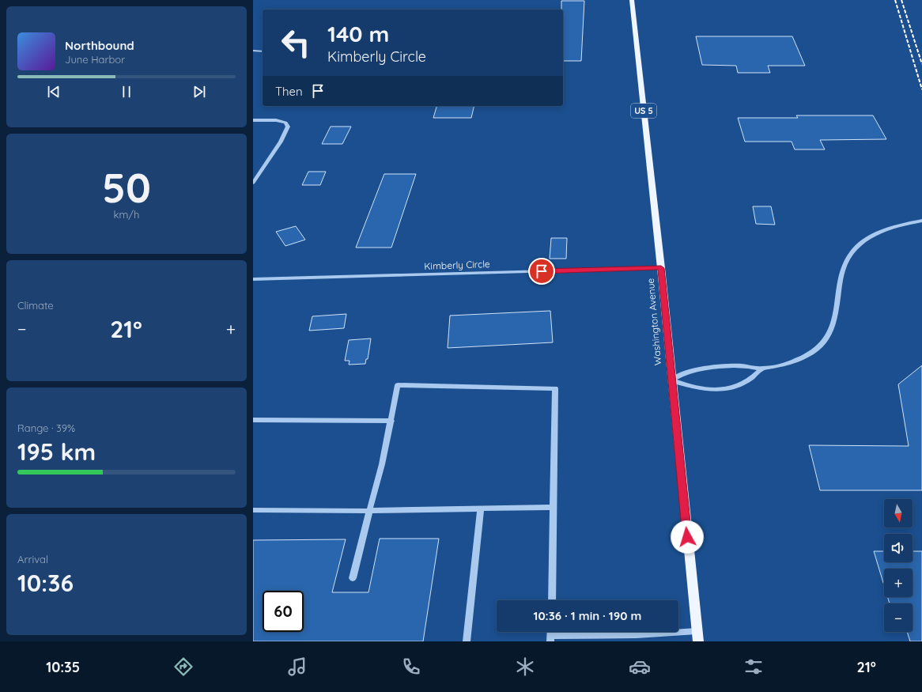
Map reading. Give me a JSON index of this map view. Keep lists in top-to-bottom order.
{
  "streets": {
    "main road": ["US 5", "Washington Avenue"],
    "street": ["Kimberly Circle"]
  },
  "crossings": [
    ["Kimberly Circle", "Washington Avenue"]
  ],
  "north": "bottom",
  "page": {
    "turn": ["140 m", "Kimberly Circle"],
    "song": ["Northbound", "June Harbor"],
    "then": "Then",
    "tile": [
      ["50", "km/h"],
      "Climate",
      ["Range · 39%", "195 km"],
      ["Arrival", "10:36"]
    ],
    "heat": ["−", "21°", "+"],
    "map_buttons": ["+", "−"],
    "limit": "60",
    "trip": "10:36 · 1 min · 190 m",
    "tabs": ["10:35", "21°"]
  }
}
